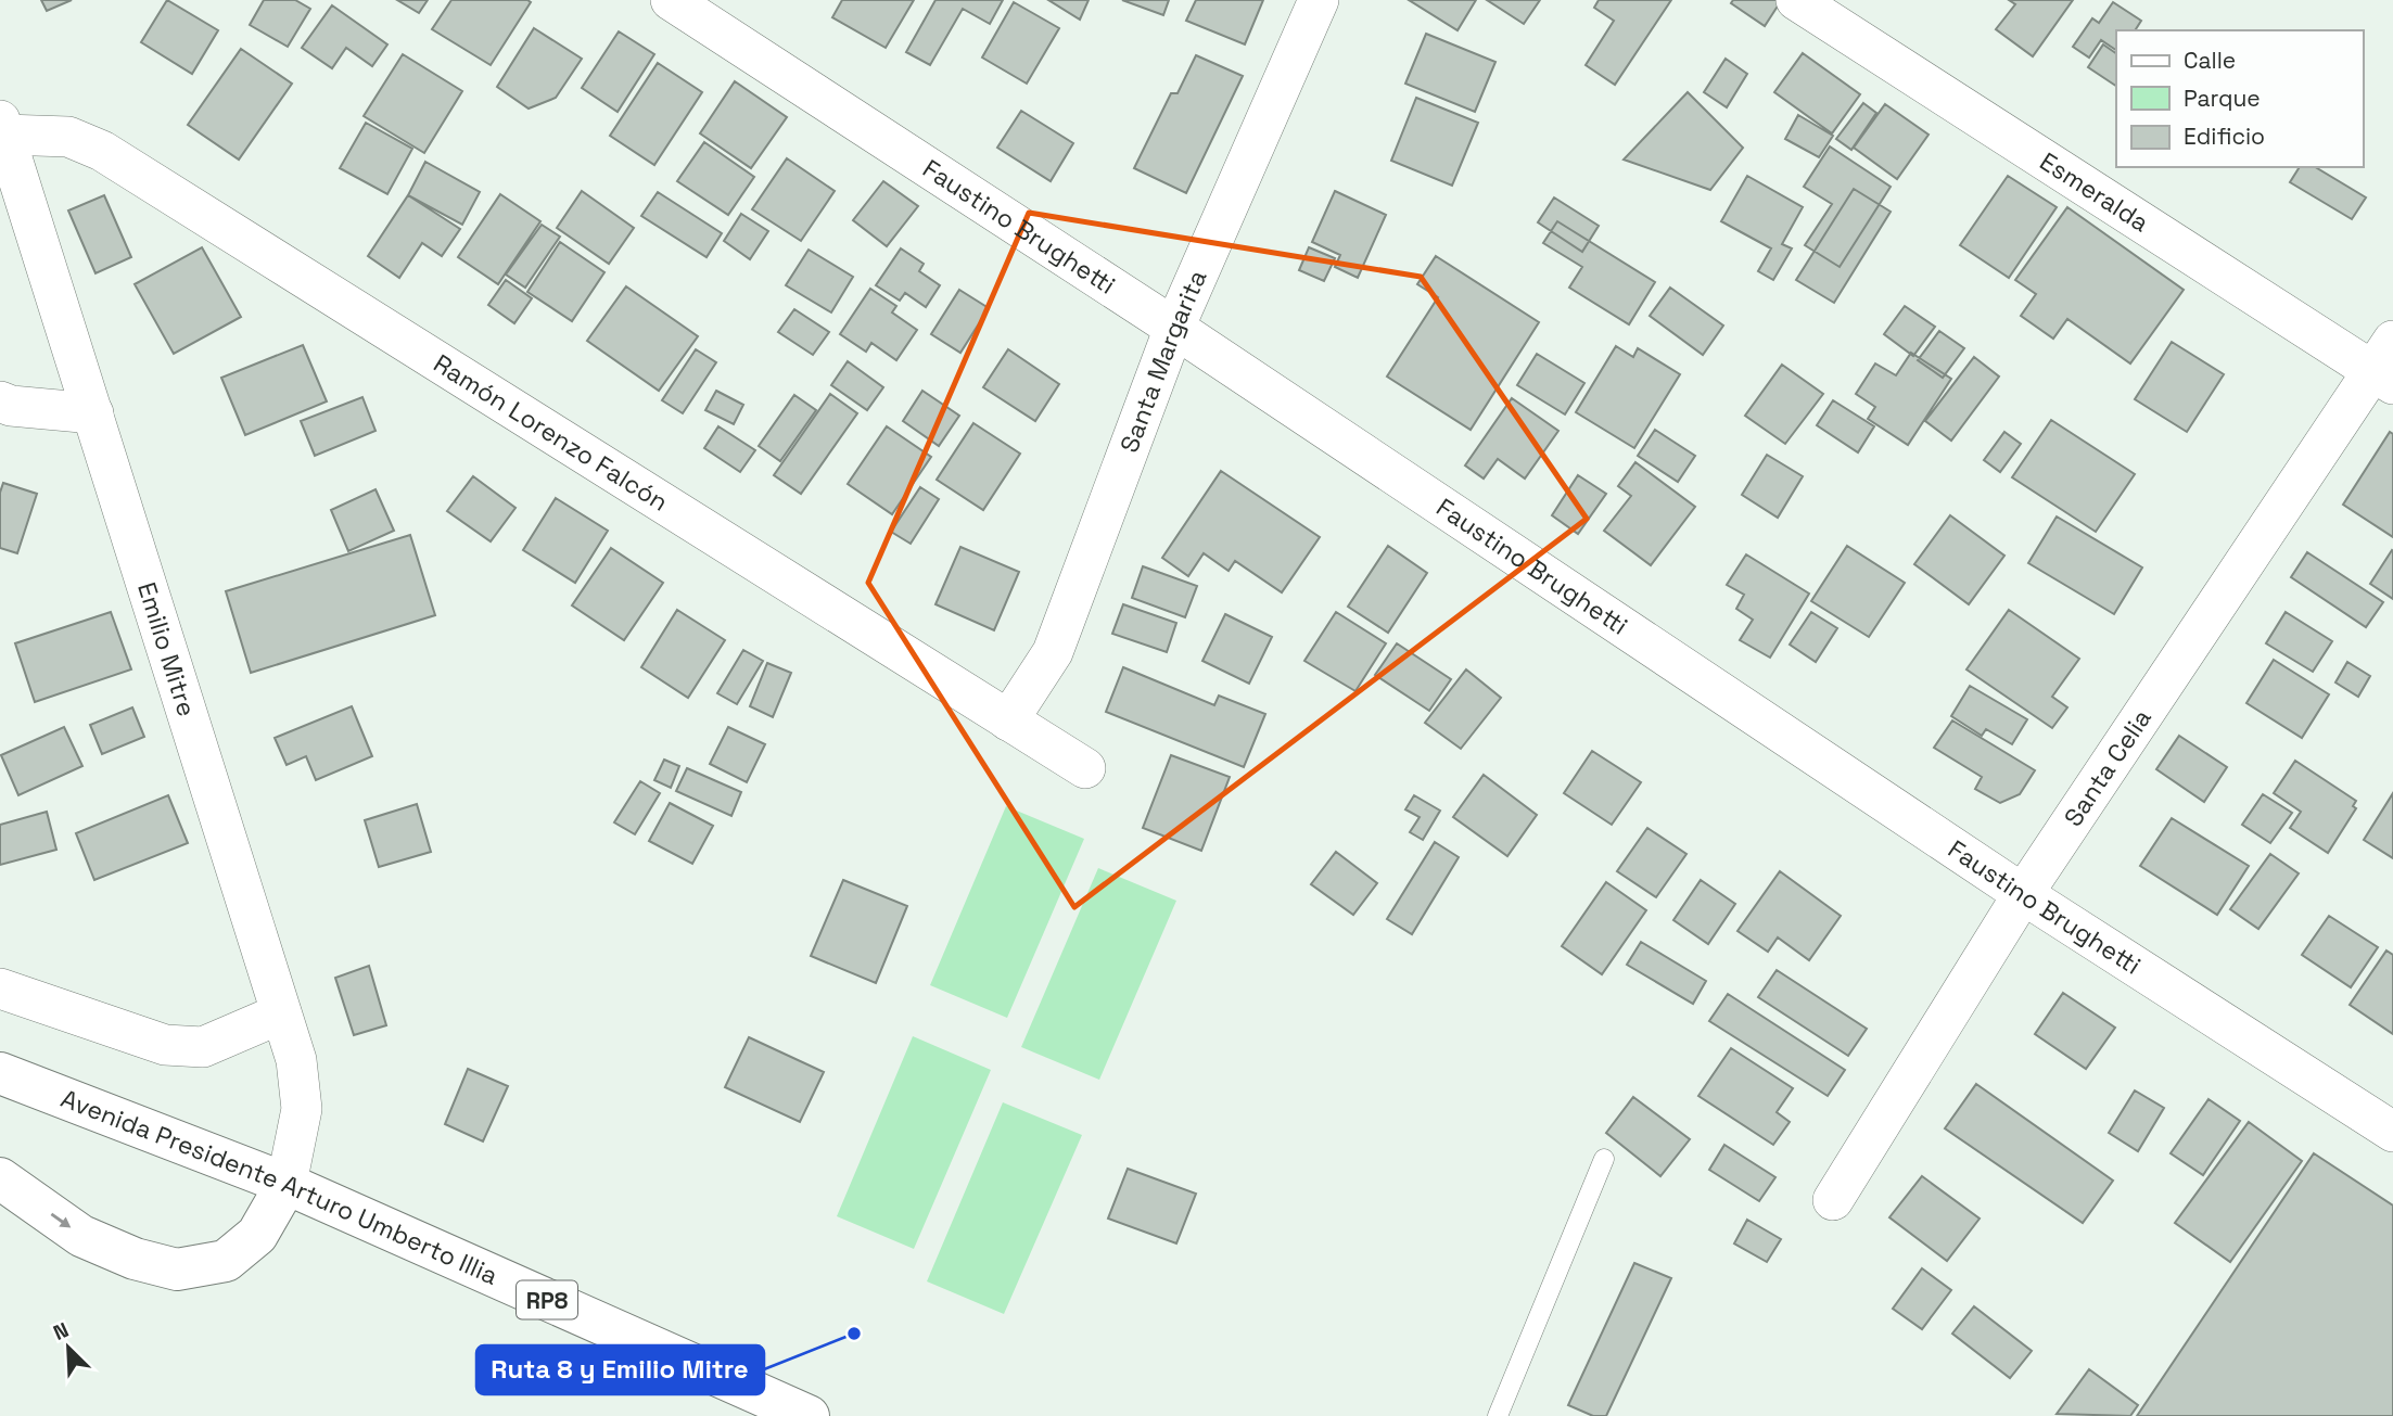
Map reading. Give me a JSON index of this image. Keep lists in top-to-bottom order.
{
  "streets": {
    "main road": ["Avenida Presidente Arturo Umberto Illia", "RP8"],
    "street": [
      "Esmeralda",
      "Faustino Brughetti",
      "Santa Margarita",
      "Ramón Lorenzo Falcón",
      "Emilio Mitre",
      "Santa Celia"
    ]
  },
  "crossings": [
    ["Esmeralda", "Santa Celia"],
    ["Faustino Brughetti", "Santa Margarita"],
    ["Faustino Brughetti", "Santa Celia"],
    ["Santa Margarita", "Ramón Lorenzo Falcón"],
    ["Ramón Lorenzo Falcón", "Emilio Mitre"],
    ["Emilio Mitre", "Avenida Presidente Arturo Umberto Illia"]
  ],
  "places": ["Ruta 8 y Emilio Mitre"],
  "legend": ["Calle", "Parque", "Edificio"],
  "north": "top left"
}
